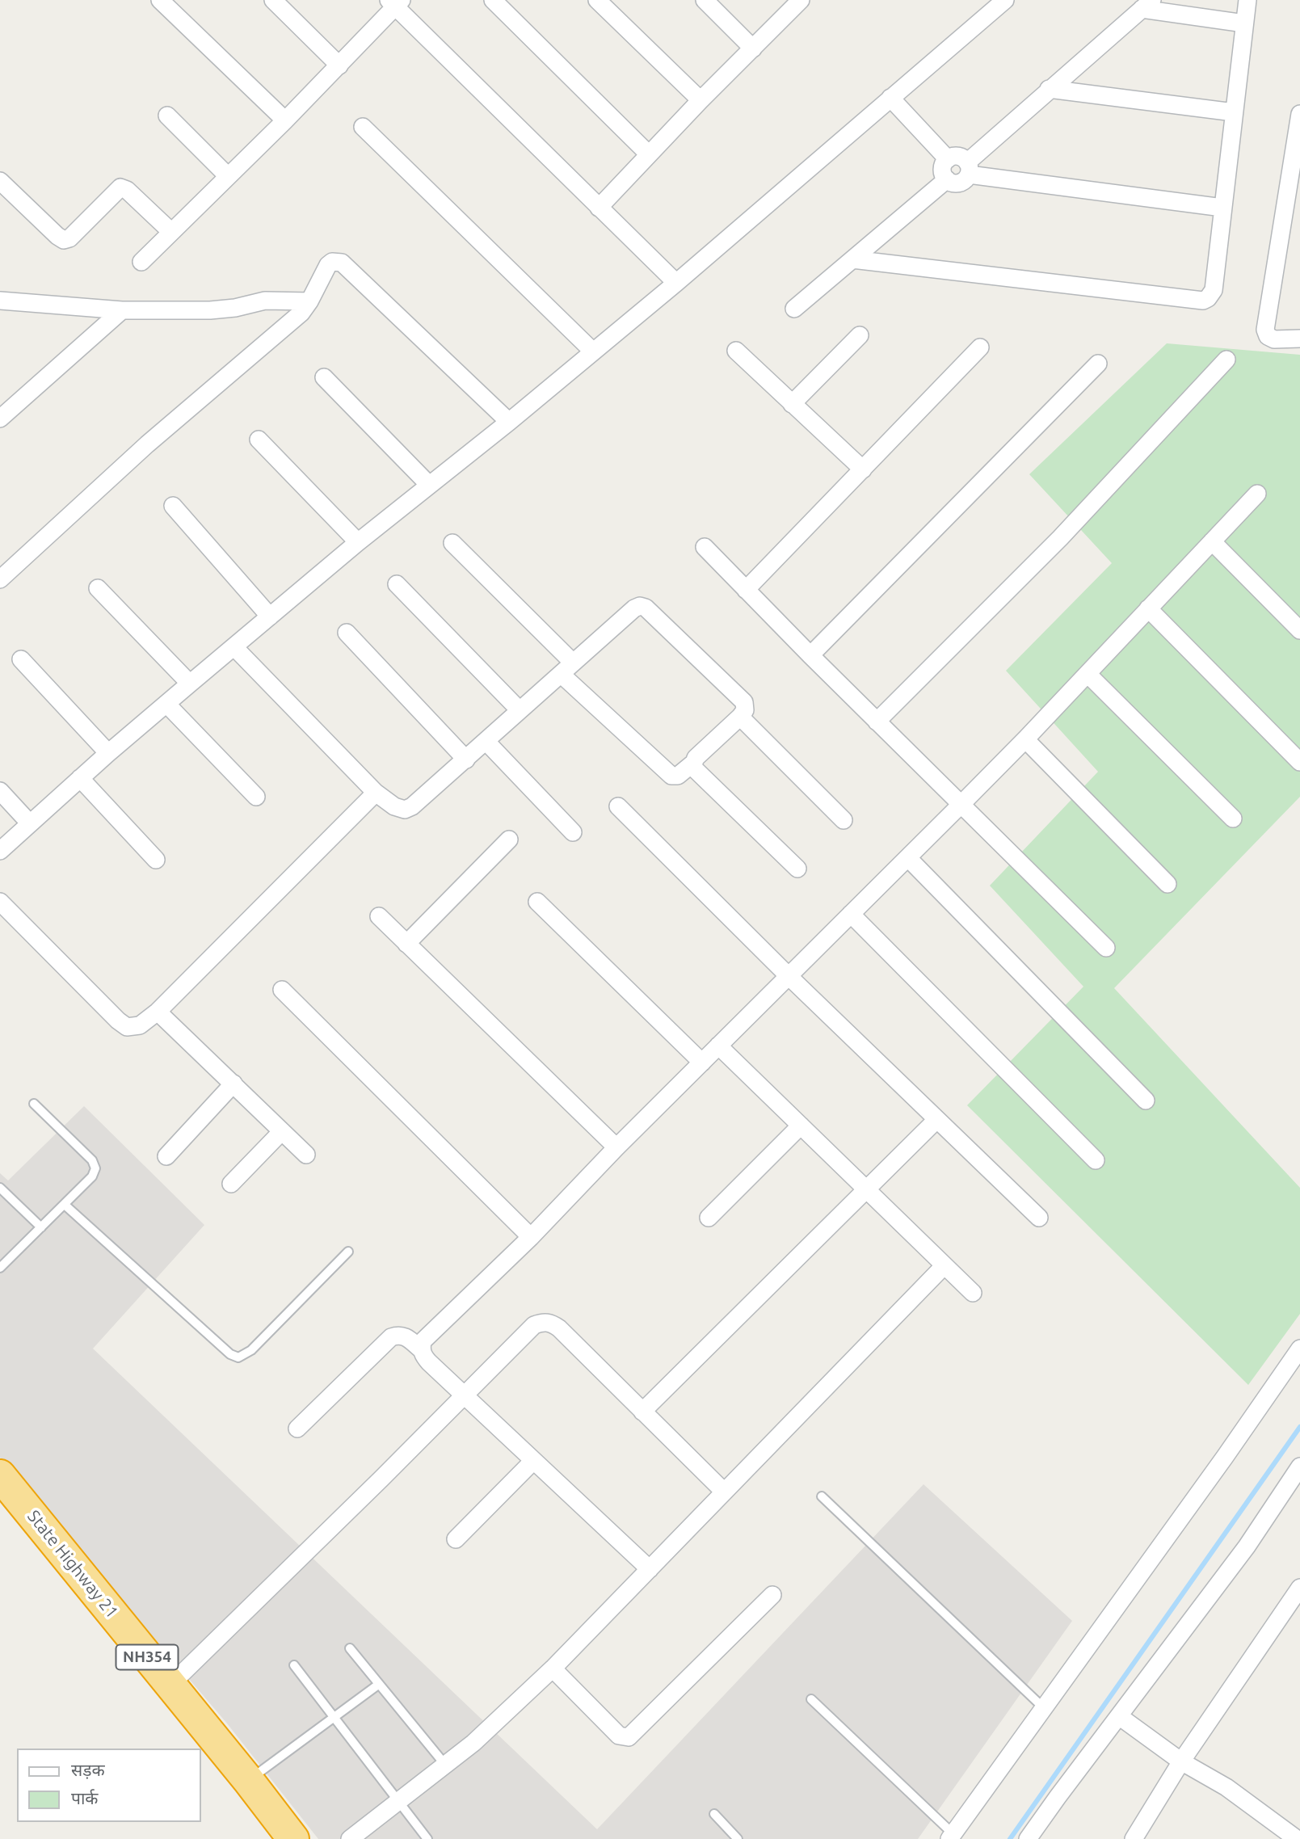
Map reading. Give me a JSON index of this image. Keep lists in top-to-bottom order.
{
  "streets": {
    "highway": ["State Highway 21", "NH354"]
  },
  "legend": ["सड़क", "पार्क"]
}
